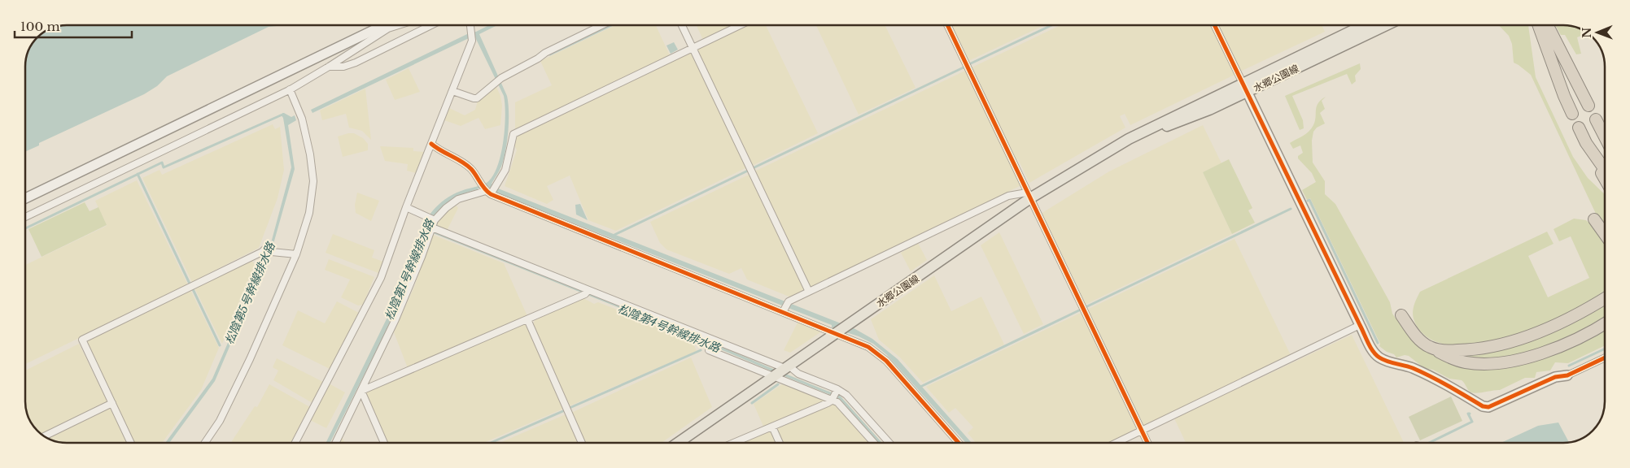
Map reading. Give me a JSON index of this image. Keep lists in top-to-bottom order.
{
  "streets": {
    "main road": ["水郷公園線"]
  },
  "water": ["松陰第1号幹線排水路", "松陰第5号幹線排水路", "松陰第4号幹線排水路"],
  "scale_bar": "100 m",
  "north": "left"
}
